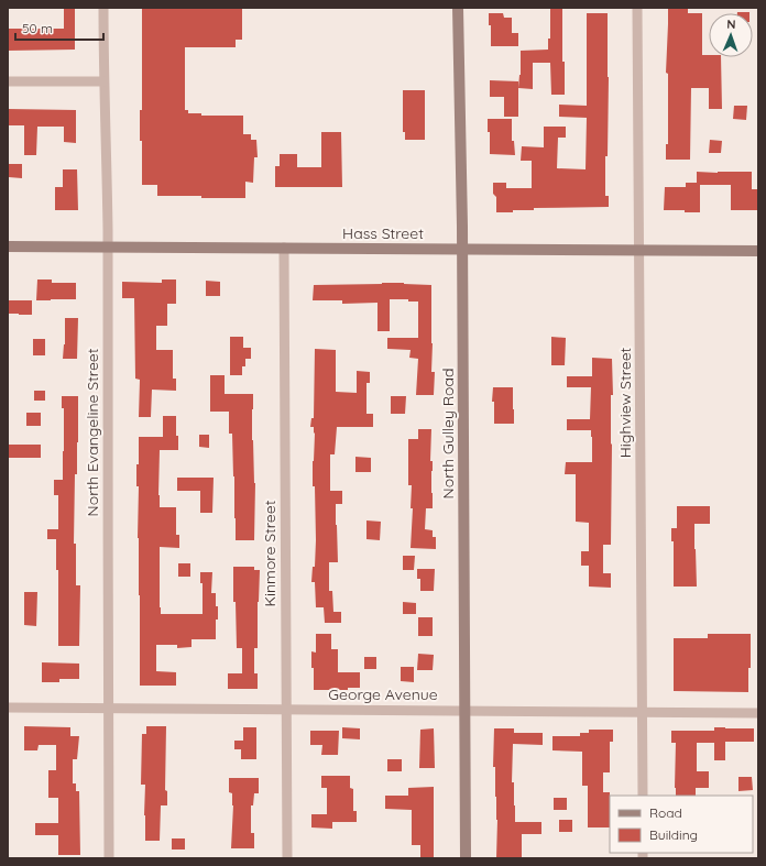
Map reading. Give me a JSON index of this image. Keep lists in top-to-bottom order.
{
  "streets": {
    "street": [
      "Hass Street",
      "Highview Street",
      "North Evangeline Street",
      "North Gulley Road",
      "Kinmore Street",
      "George Avenue"
    ]
  },
  "crossings": [
    ["Hass Street", "Highview Street"],
    ["Hass Street", "North Evangeline Street"],
    ["Hass Street", "North Gulley Road"],
    ["Hass Street", "Kinmore Street"],
    ["Highview Street", "George Avenue"],
    ["North Evangeline Street", "George Avenue"],
    ["North Gulley Road", "George Avenue"],
    ["Kinmore Street", "George Avenue"]
  ],
  "legend": ["Road", "Building"],
  "scale_bar": "50 m",
  "north": "top"
}
